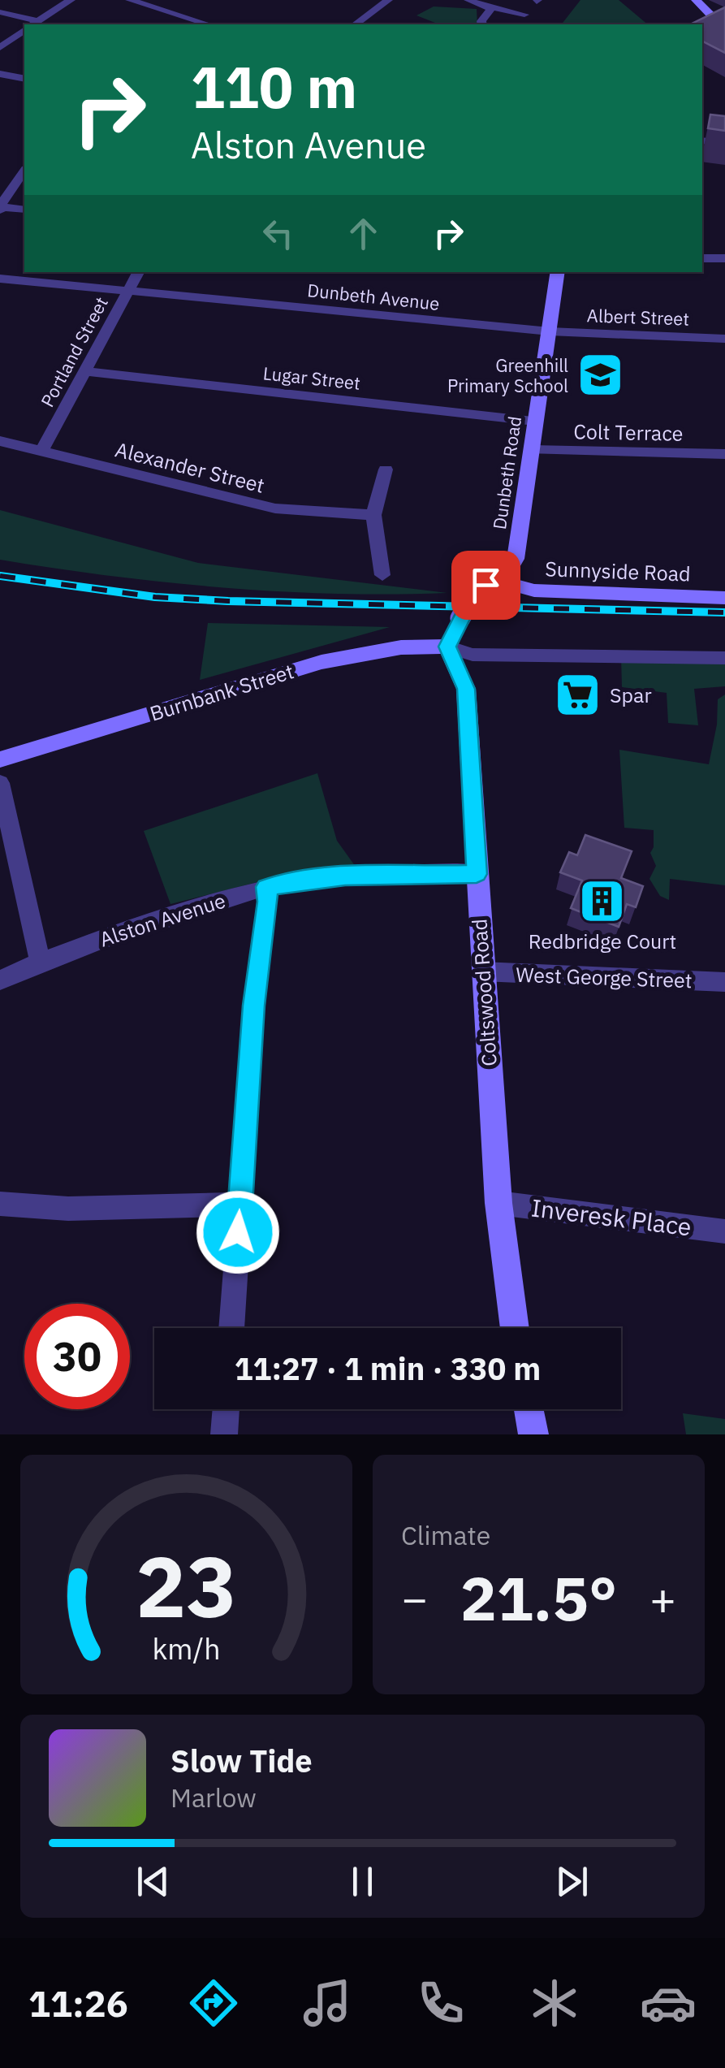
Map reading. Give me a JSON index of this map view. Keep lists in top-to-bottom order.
{
  "streets": {
    "main road": [
      "Dunbeth Road",
      "Sunnyside Road",
      "Burnbank Street",
      "Coltswood Road"
    ],
    "street": [
      "Dunbeth Avenue",
      "Albert Street",
      "Portland Street",
      "Lugar Street",
      "Colt Terrace",
      "Alexander Street",
      "Alston Avenue",
      "West George Street",
      "Inveresk Place"
    ]
  },
  "crossings": [
    ["Dunbeth Avenue", "Albert Street"],
    ["Dunbeth Avenue", "Portland Street"],
    ["Dunbeth Avenue", "Dunbeth Road"],
    ["Albert Street", "Dunbeth Road"],
    ["Portland Street", "Lugar Street"],
    ["Portland Street", "Alexander Street"],
    ["Lugar Street", "Dunbeth Road"],
    ["Colt Terrace", "Dunbeth Road"],
    ["Dunbeth Road", "Sunnyside Road"],
    ["Burnbank Street", "Coltswood Road"],
    ["Alston Avenue", "Coltswood Road"],
    ["West George Street", "Coltswood Road"],
    ["Coltswood Road", "Inveresk Place"]
  ],
  "places": {
    "school or university": ["Greenhill Primary School"],
    "supermarket": ["Spar"],
    "building": ["Redbridge Court"]
  },
  "page": {
    "turn": ["110 m", "Alston Avenue"],
    "limit": "30",
    "trip": "11:27 · 1 min · 330 m",
    "tile": "Climate",
    "heat": ["−", "21.5°", "+"],
    "song": ["Slow Tide", "Marlow"],
    "tabs": "11:26",
    "gauge": ["23", "km/h"]
  }
}
